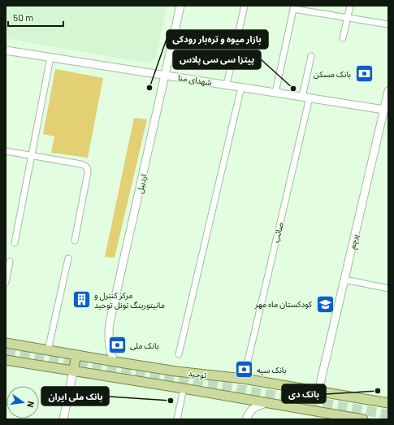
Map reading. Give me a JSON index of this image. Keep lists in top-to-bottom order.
{
  "streets": {
    "main road": ["توحید"],
    "street": [
      "شهدای منا",
      "اردبیل",
      "صائب",
      "پرچم"
    ]
  },
  "crossings": [
    ["شهدای منا", "اردبیل"],
    ["شهدای منا", "صائب"],
    ["شهدای منا", "پرچم"],
    ["اردبیل", "توحید"],
    ["پرچم", "توحید"]
  ],
  "places": {
    "bank": ["بانک مسکن", "بانک ملی", "بانک سپه"],
    "other": [
      "بازار میوه و تره‌بار رودکی",
      "پیتزا سی سی پلاس",
      "بانک دی",
      "بانک ملی ایران"
    ],
    "building": ["مرکز کنترل و مانیتورینگ تونل توحید"],
    "school or university": ["کودکستان ماه مهر"]
  },
  "scale_bar": "50 m",
  "north": "right"
}
